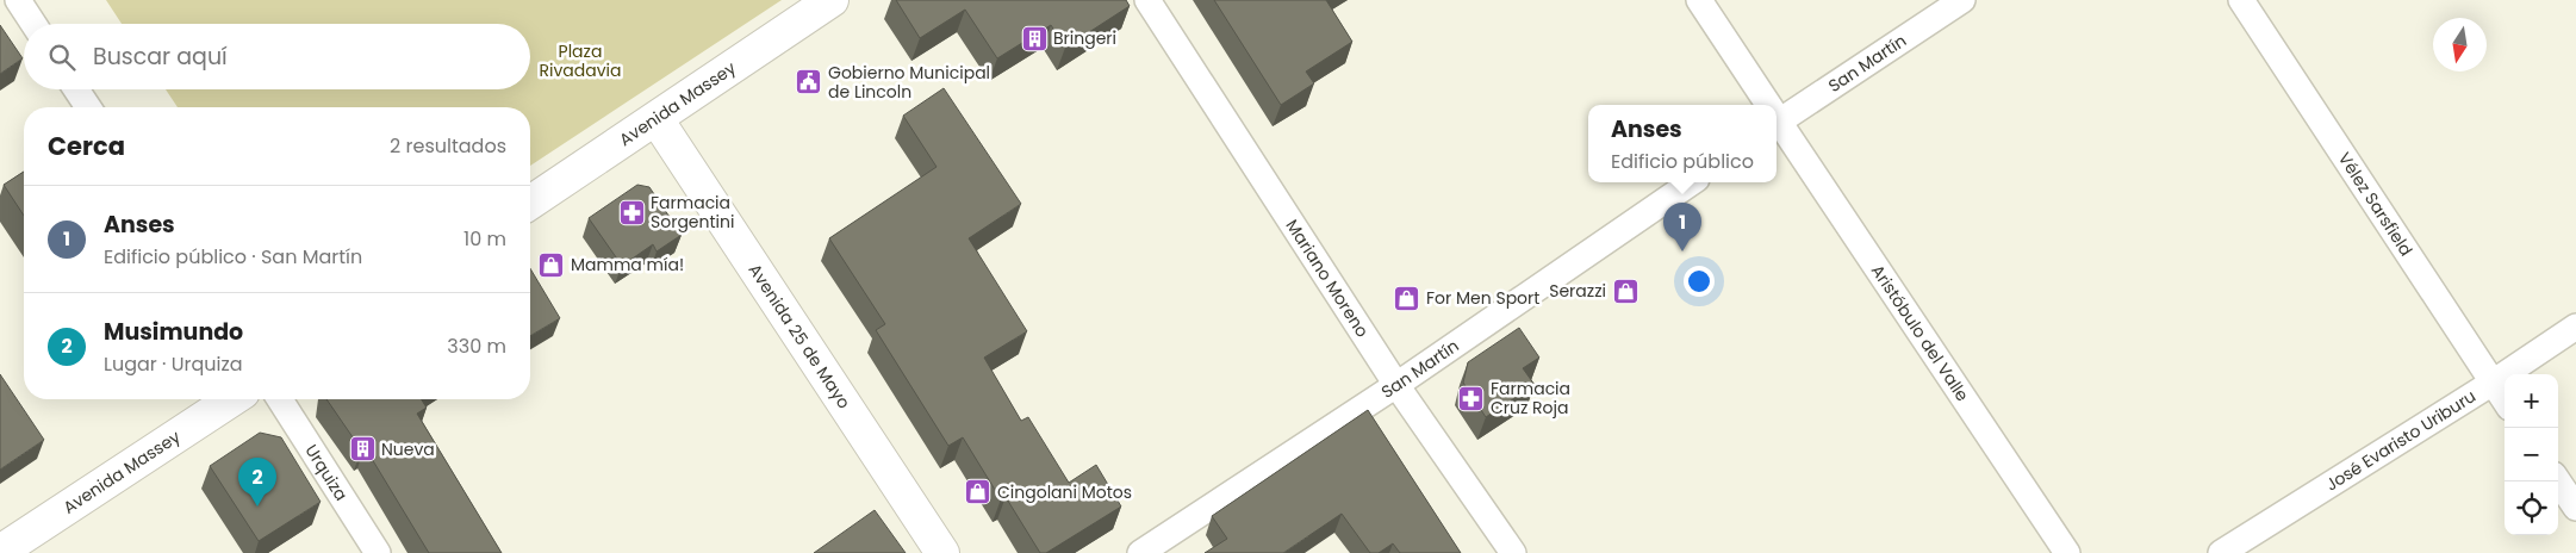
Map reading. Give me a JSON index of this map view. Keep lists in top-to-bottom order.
{
  "streets": {
    "main road": ["Avenida Massey", "Avenida 25 de Mayo"],
    "street": [
      "San Martín",
      "Vélez Sarsfield",
      "Mariano Moreno",
      "Aristóbulo del Valle",
      "José Evaristo Uriburu",
      "Urquiza"
    ]
  },
  "crossings": [
    ["San Martín", "Mariano Moreno"],
    ["Avenida Massey", "Avenida 25 de Mayo"],
    ["Vélez Sarsfield", "José Evaristo Uriburu"]
  ],
  "parks": ["Plaza Rivadavia"],
  "places": {
    "building": ["Bringeri", "Nueva"],
    "public building": ["Gobierno Municipal de Lincoln"],
    "pharmacy": ["Farmacia Sorgentini", "Farmacia Cruz Roja"],
    "shop": [
      "Mamma mía!",
      "Serazzi",
      "For Men Sport",
      "Cingolani Motos"
    ]
  },
  "north": "bottom",
  "page": {
    "search": "Buscar aquí",
    "popup": ["Anses", "Edificio público"],
    "heading": ["Cerca", "2 resultados"],
    "list": [
      {
        "mark": "1",
        "name": "Anses",
        "note": "Edificio público · San Martín",
        "value": "10 m"
      },
      {
        "mark": "2",
        "name": "Musimundo",
        "note": "Lugar · Urquiza",
        "value": "330 m"
      }
    ],
    "pins": ["1", "2"],
    "map_buttons": ["+", "−"]
  }
}
